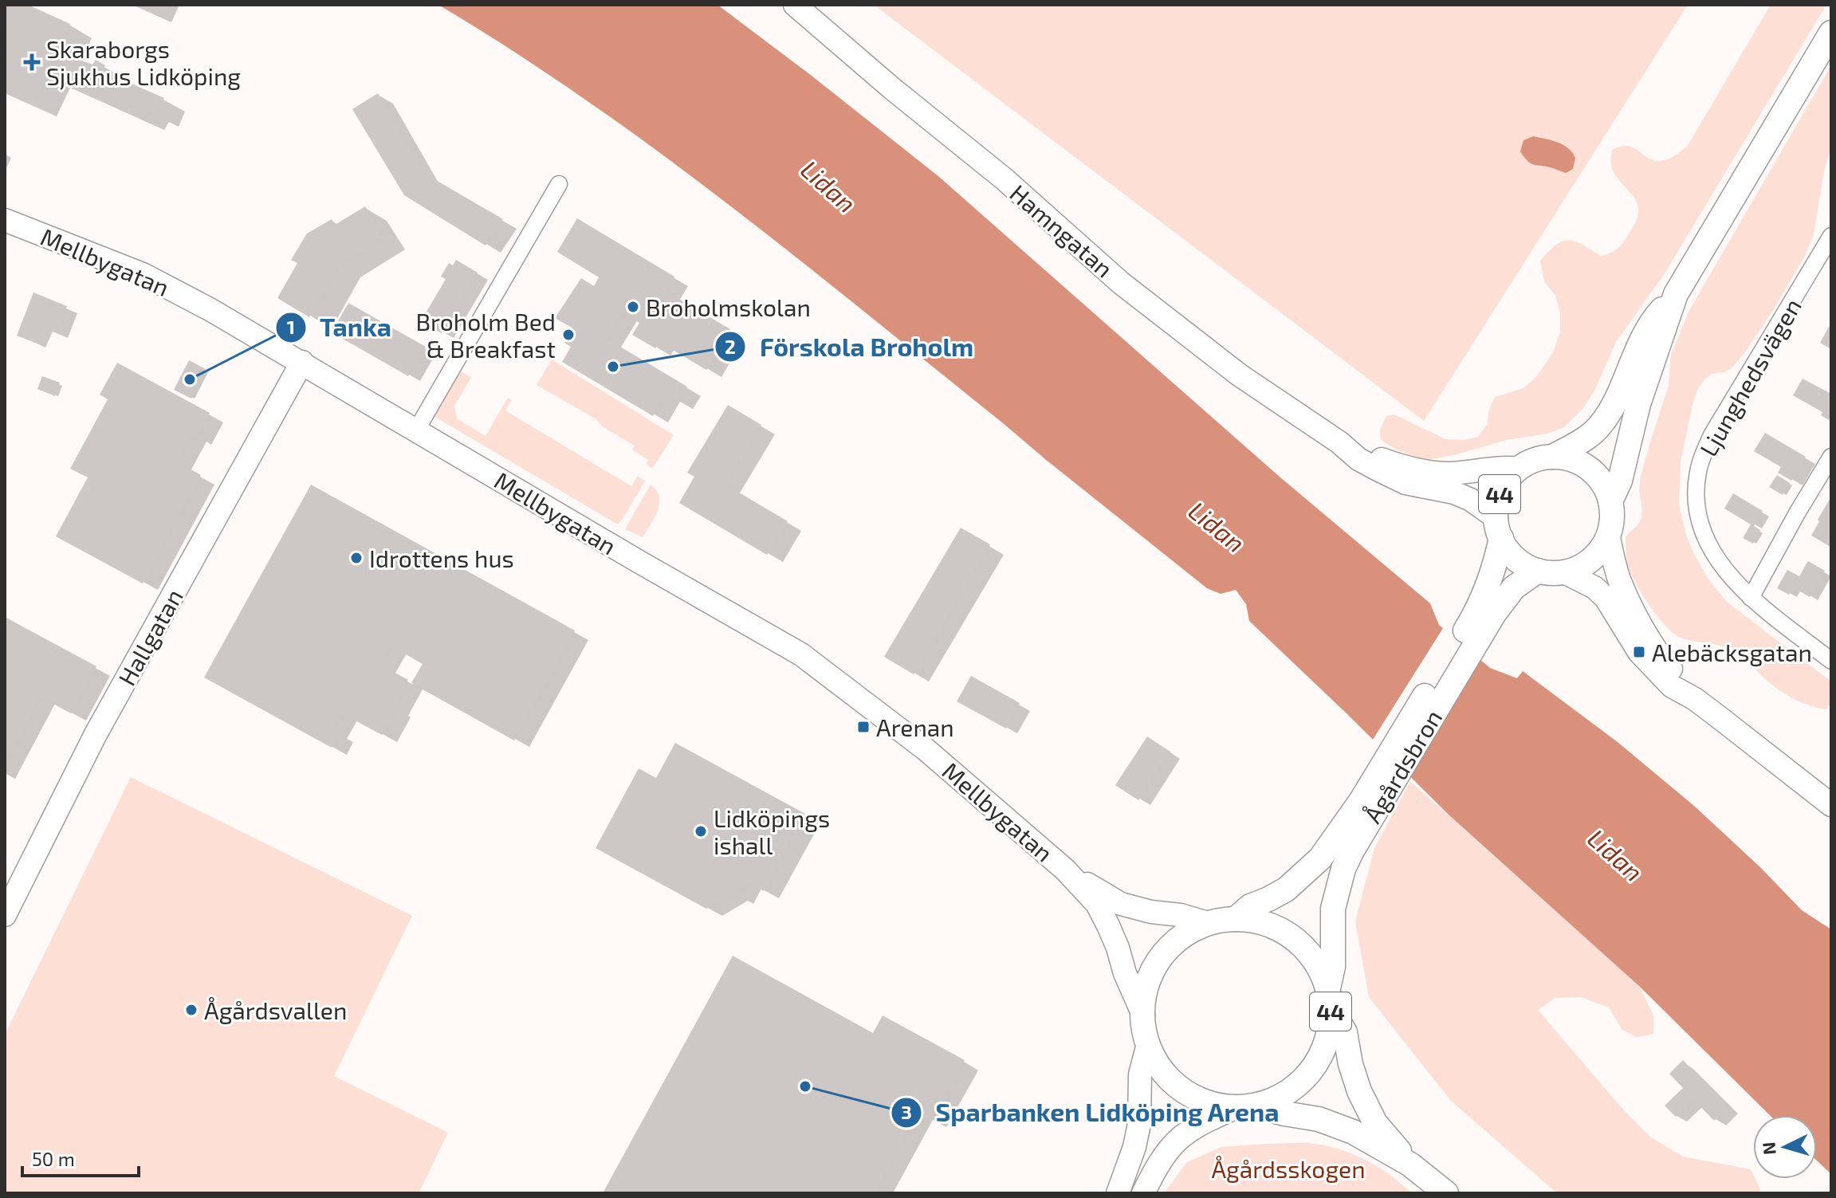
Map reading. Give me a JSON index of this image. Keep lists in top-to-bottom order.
{
  "streets": {
    "main road": ["44", "Ågårdsbron"],
    "street": [
      "Hamngatan",
      "Mellbygatan",
      "Ljunghedsvägen",
      "Hallgatan"
    ]
  },
  "crossings": [
    ["Mellbygatan", "44"],
    ["Mellbygatan", "Hallgatan"],
    ["Mellbygatan", "Ågårdsbron"],
    ["44", "Ågårdsbron"]
  ],
  "water": ["Lidan"],
  "parks": ["Ågårdsskogen"],
  "places": {
    "health": ["Skaraborgs Sjukhus Lidköping"],
    "other": [
      "Broholmskolan",
      "Broholm Bed & Breakfast",
      "Förskola Broholm",
      "Tanka",
      "Idrottens hus",
      "Lidköpings ishall",
      "Ågårdsvallen",
      "Sparbanken Lidköping Arena"
    ],
    "transit": ["Alebäcksgatan", "Arenan"]
  },
  "scale_bar": "50 m",
  "north": "left"
}
